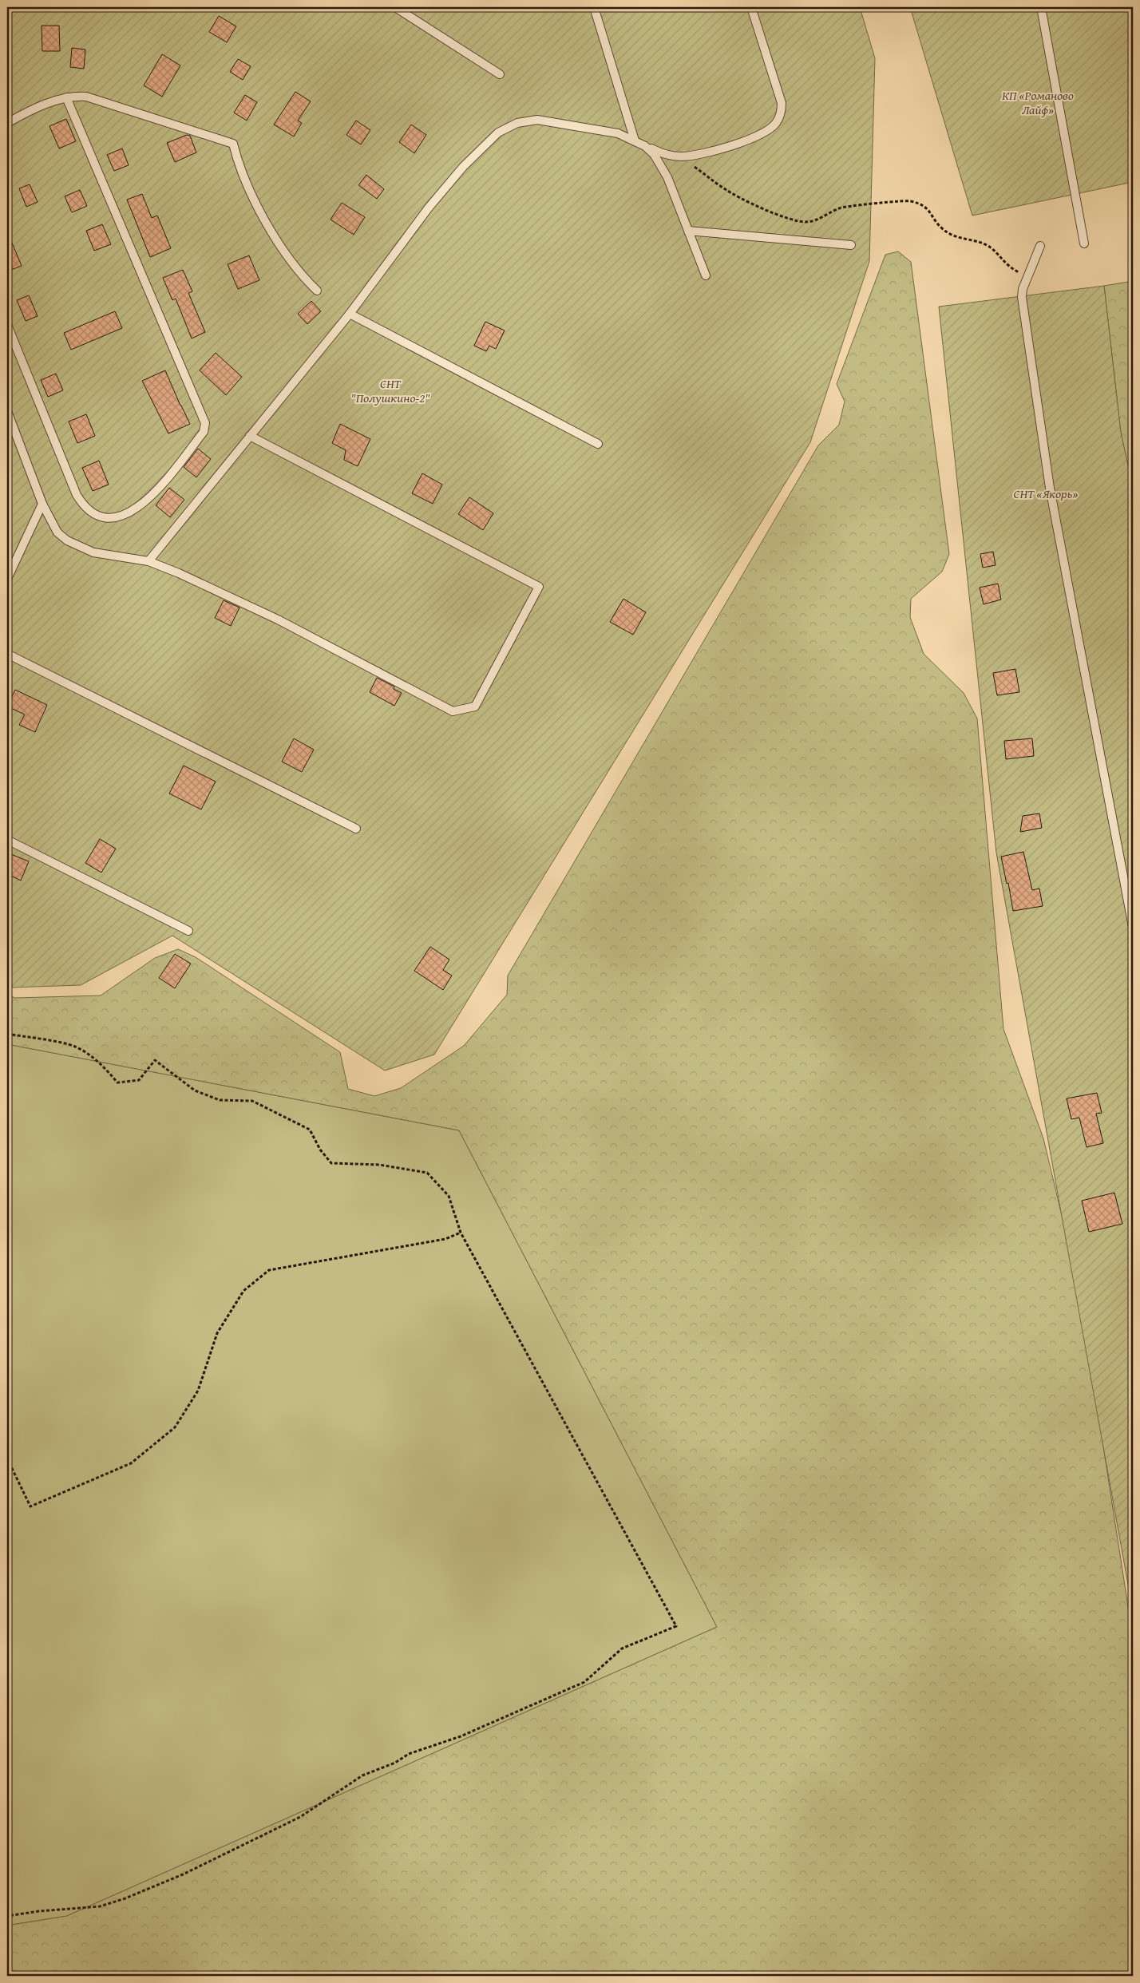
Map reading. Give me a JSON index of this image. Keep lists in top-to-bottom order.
{
  "parks": ["КП «Романово Лайф»", "СНТ \"Полушкино-2\"", "СНТ «Якорь»"]
}
